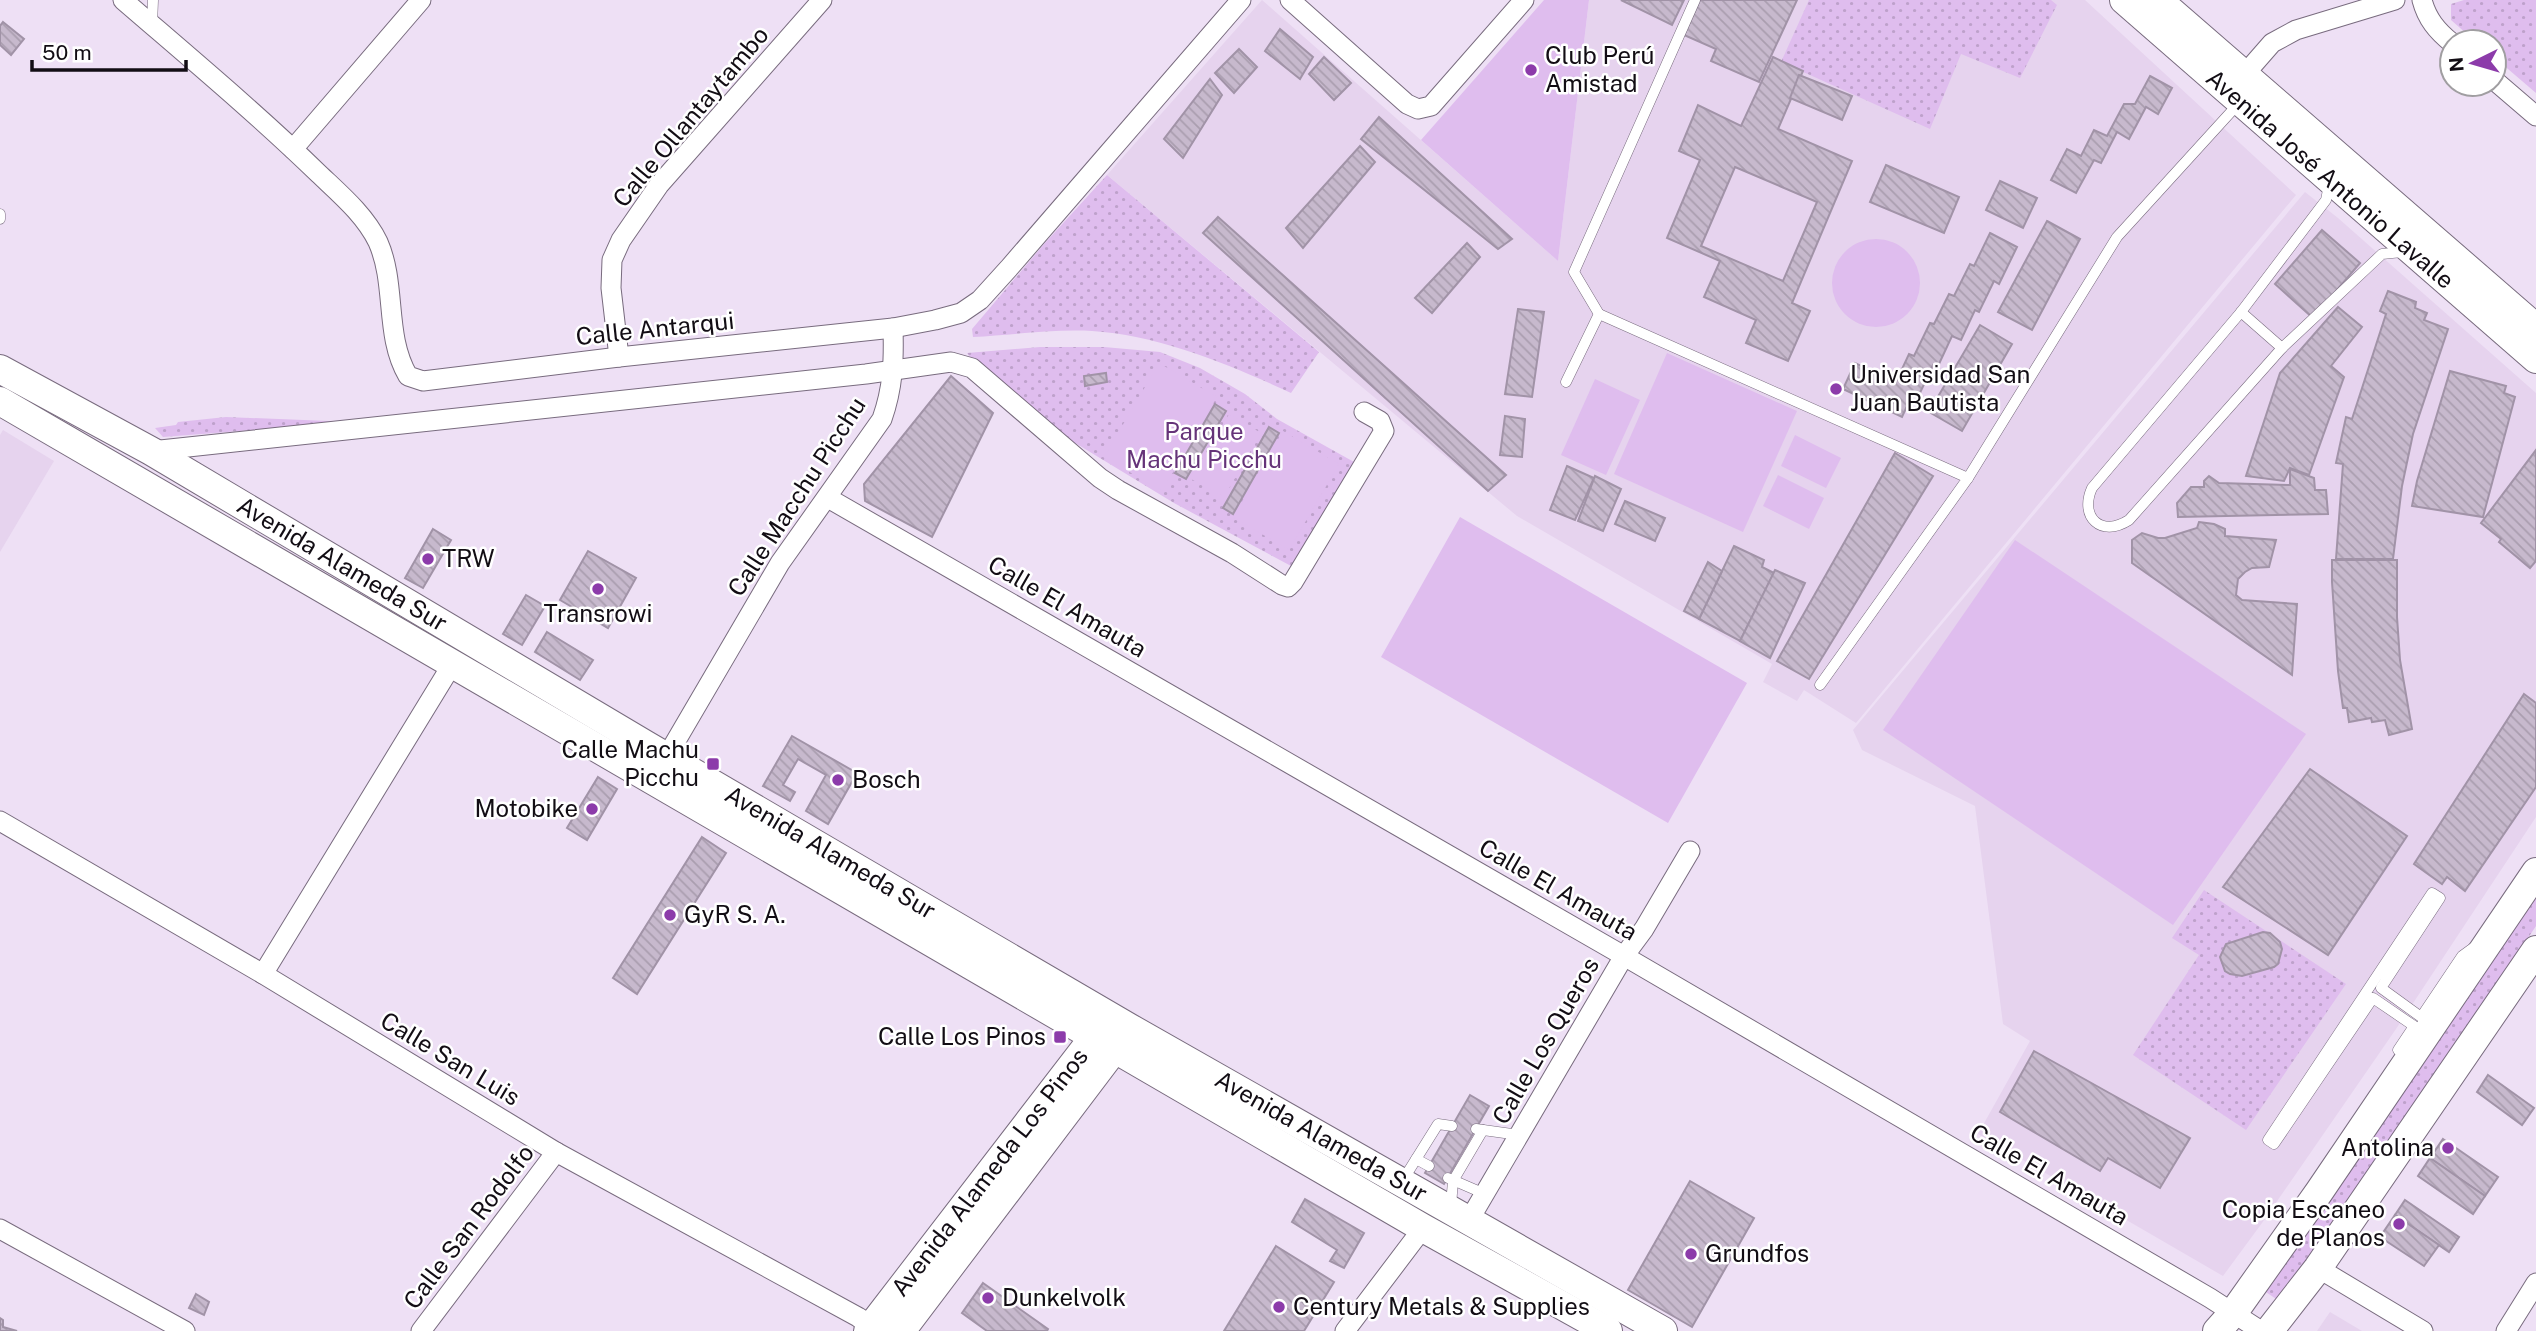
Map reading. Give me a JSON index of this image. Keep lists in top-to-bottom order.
{
  "streets": {
    "main road": ["Avenida José Antonio Lavalle", "Avenida Alameda Sur", "Avenida Alameda Los Pinos"],
    "street": [
      "Calle Ollantaytambo",
      "Calle Antarqui",
      "Calle Macchu Picchu",
      "Calle El Amauta",
      "Calle Los Queros",
      "Calle San Luis",
      "Calle San Rodolfo"
    ]
  },
  "crossings": [
    ["Calle Ollantaytambo", "Calle Antarqui"],
    ["Calle Antarqui", "Calle Macchu Picchu"],
    ["Calle Macchu Picchu", "Avenida Alameda Sur"],
    ["Calle Macchu Picchu", "Calle El Amauta"],
    ["Avenida Alameda Sur", "Calle Los Queros"],
    ["Avenida Alameda Sur", "Avenida Alameda Los Pinos"],
    ["Calle El Amauta", "Calle Los Queros"],
    ["Calle San Luis", "Avenida Alameda Los Pinos"],
    ["Calle San Luis", "Calle San Rodolfo"]
  ],
  "parks": ["Parque Machu Picchu"],
  "places": {
    "other": [
      "Club Perú Amistad",
      "Universidad San Juan Bautista",
      "TRW",
      "Transrowi",
      "Bosch",
      "Motobike",
      "GyR S. A.",
      "Antolina",
      "Copia Escaneo de Planos",
      "Grundfos",
      "Dunkelvolk",
      "Century Metals & Supplies"
    ],
    "transit": ["Calle Machu Picchu", "Calle Los Pinos"]
  },
  "scale_bar": "50 m",
  "north": "left"
}
